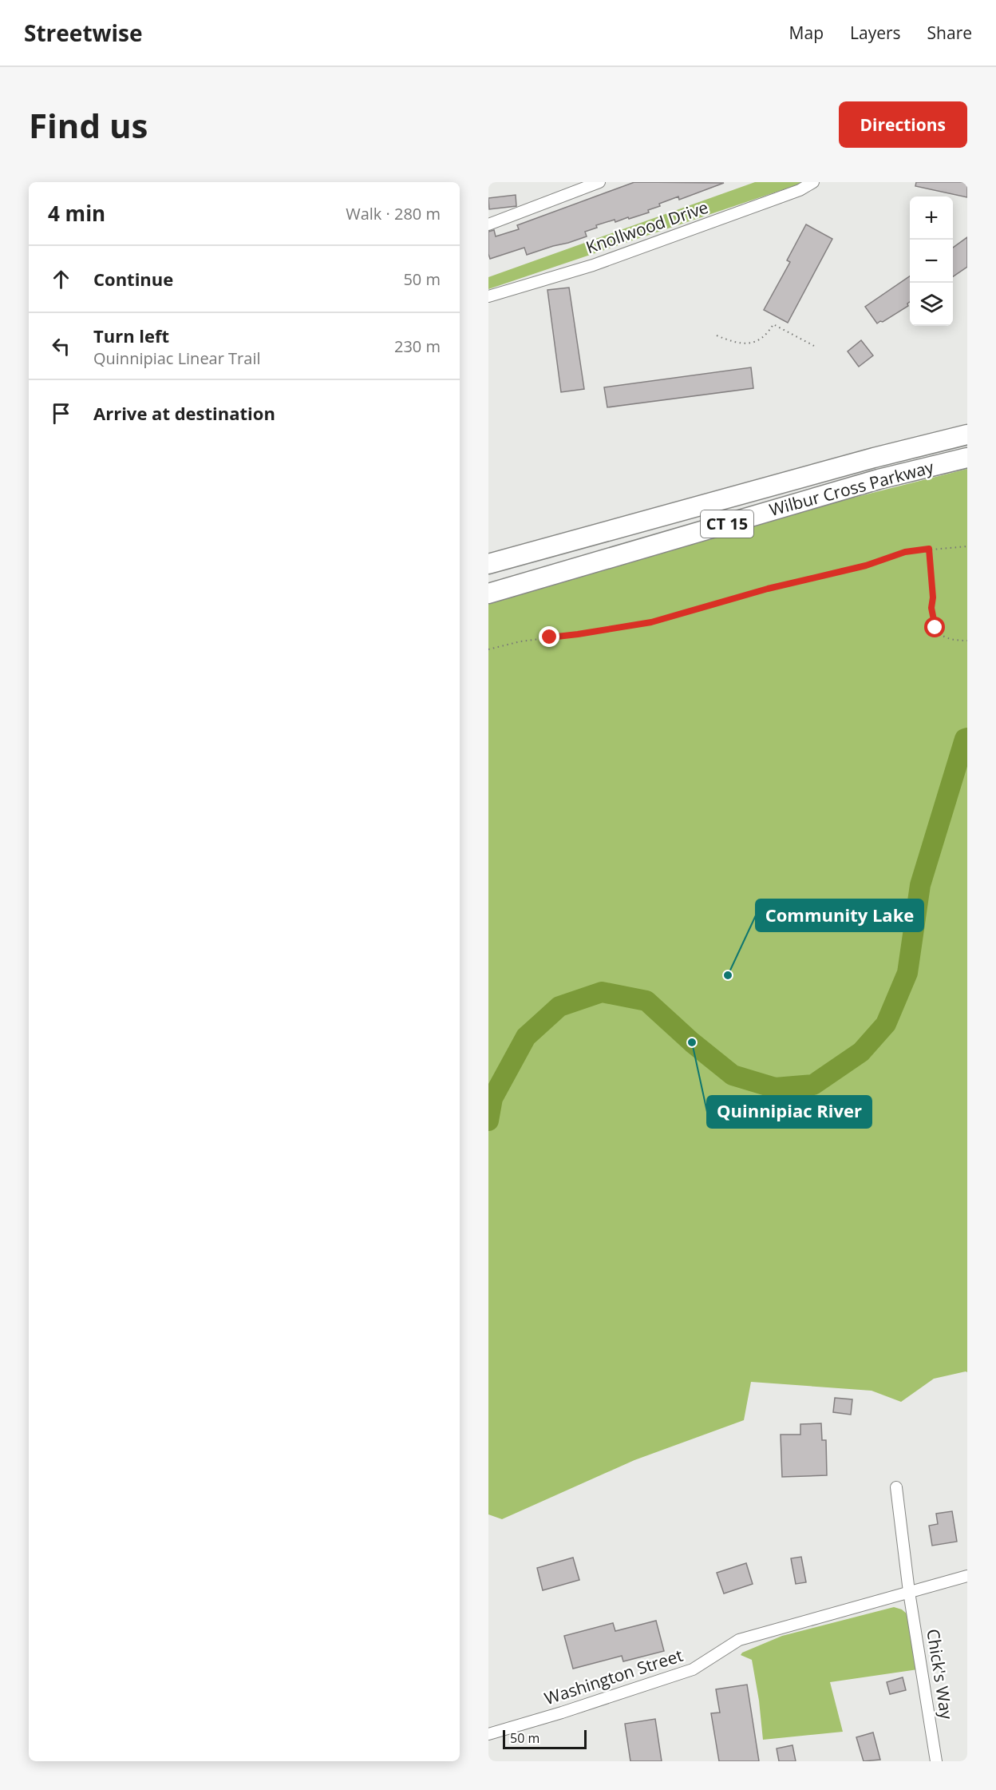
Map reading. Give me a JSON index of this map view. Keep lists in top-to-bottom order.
{
  "streets": {
    "highway": ["Wilbur Cross Parkway", "CT 15"],
    "street": ["Knollwood Drive", "Chick's Way", "Washington Street"]
  },
  "crossings": [
    ["Chick's Way", "Washington Street"]
  ],
  "places": ["Community Lake", "Quinnipiac River"],
  "scale_bar": "50 m",
  "page": {
    "header": "Streetwise",
    "nav": ["Map", "Layers", "Share"],
    "buttons": "Directions",
    "title": "Find us",
    "heading": ["4 min", "Walk · 280 m"],
    "map_buttons": ["+", "−"],
    "list": [
      ["Continue", "50 m"],
      ["Turn left", "Quinnipiac Linear Trail", "230 m"],
      "Arrive at destination"
    ],
    "scale": "50 m"
  }
}
